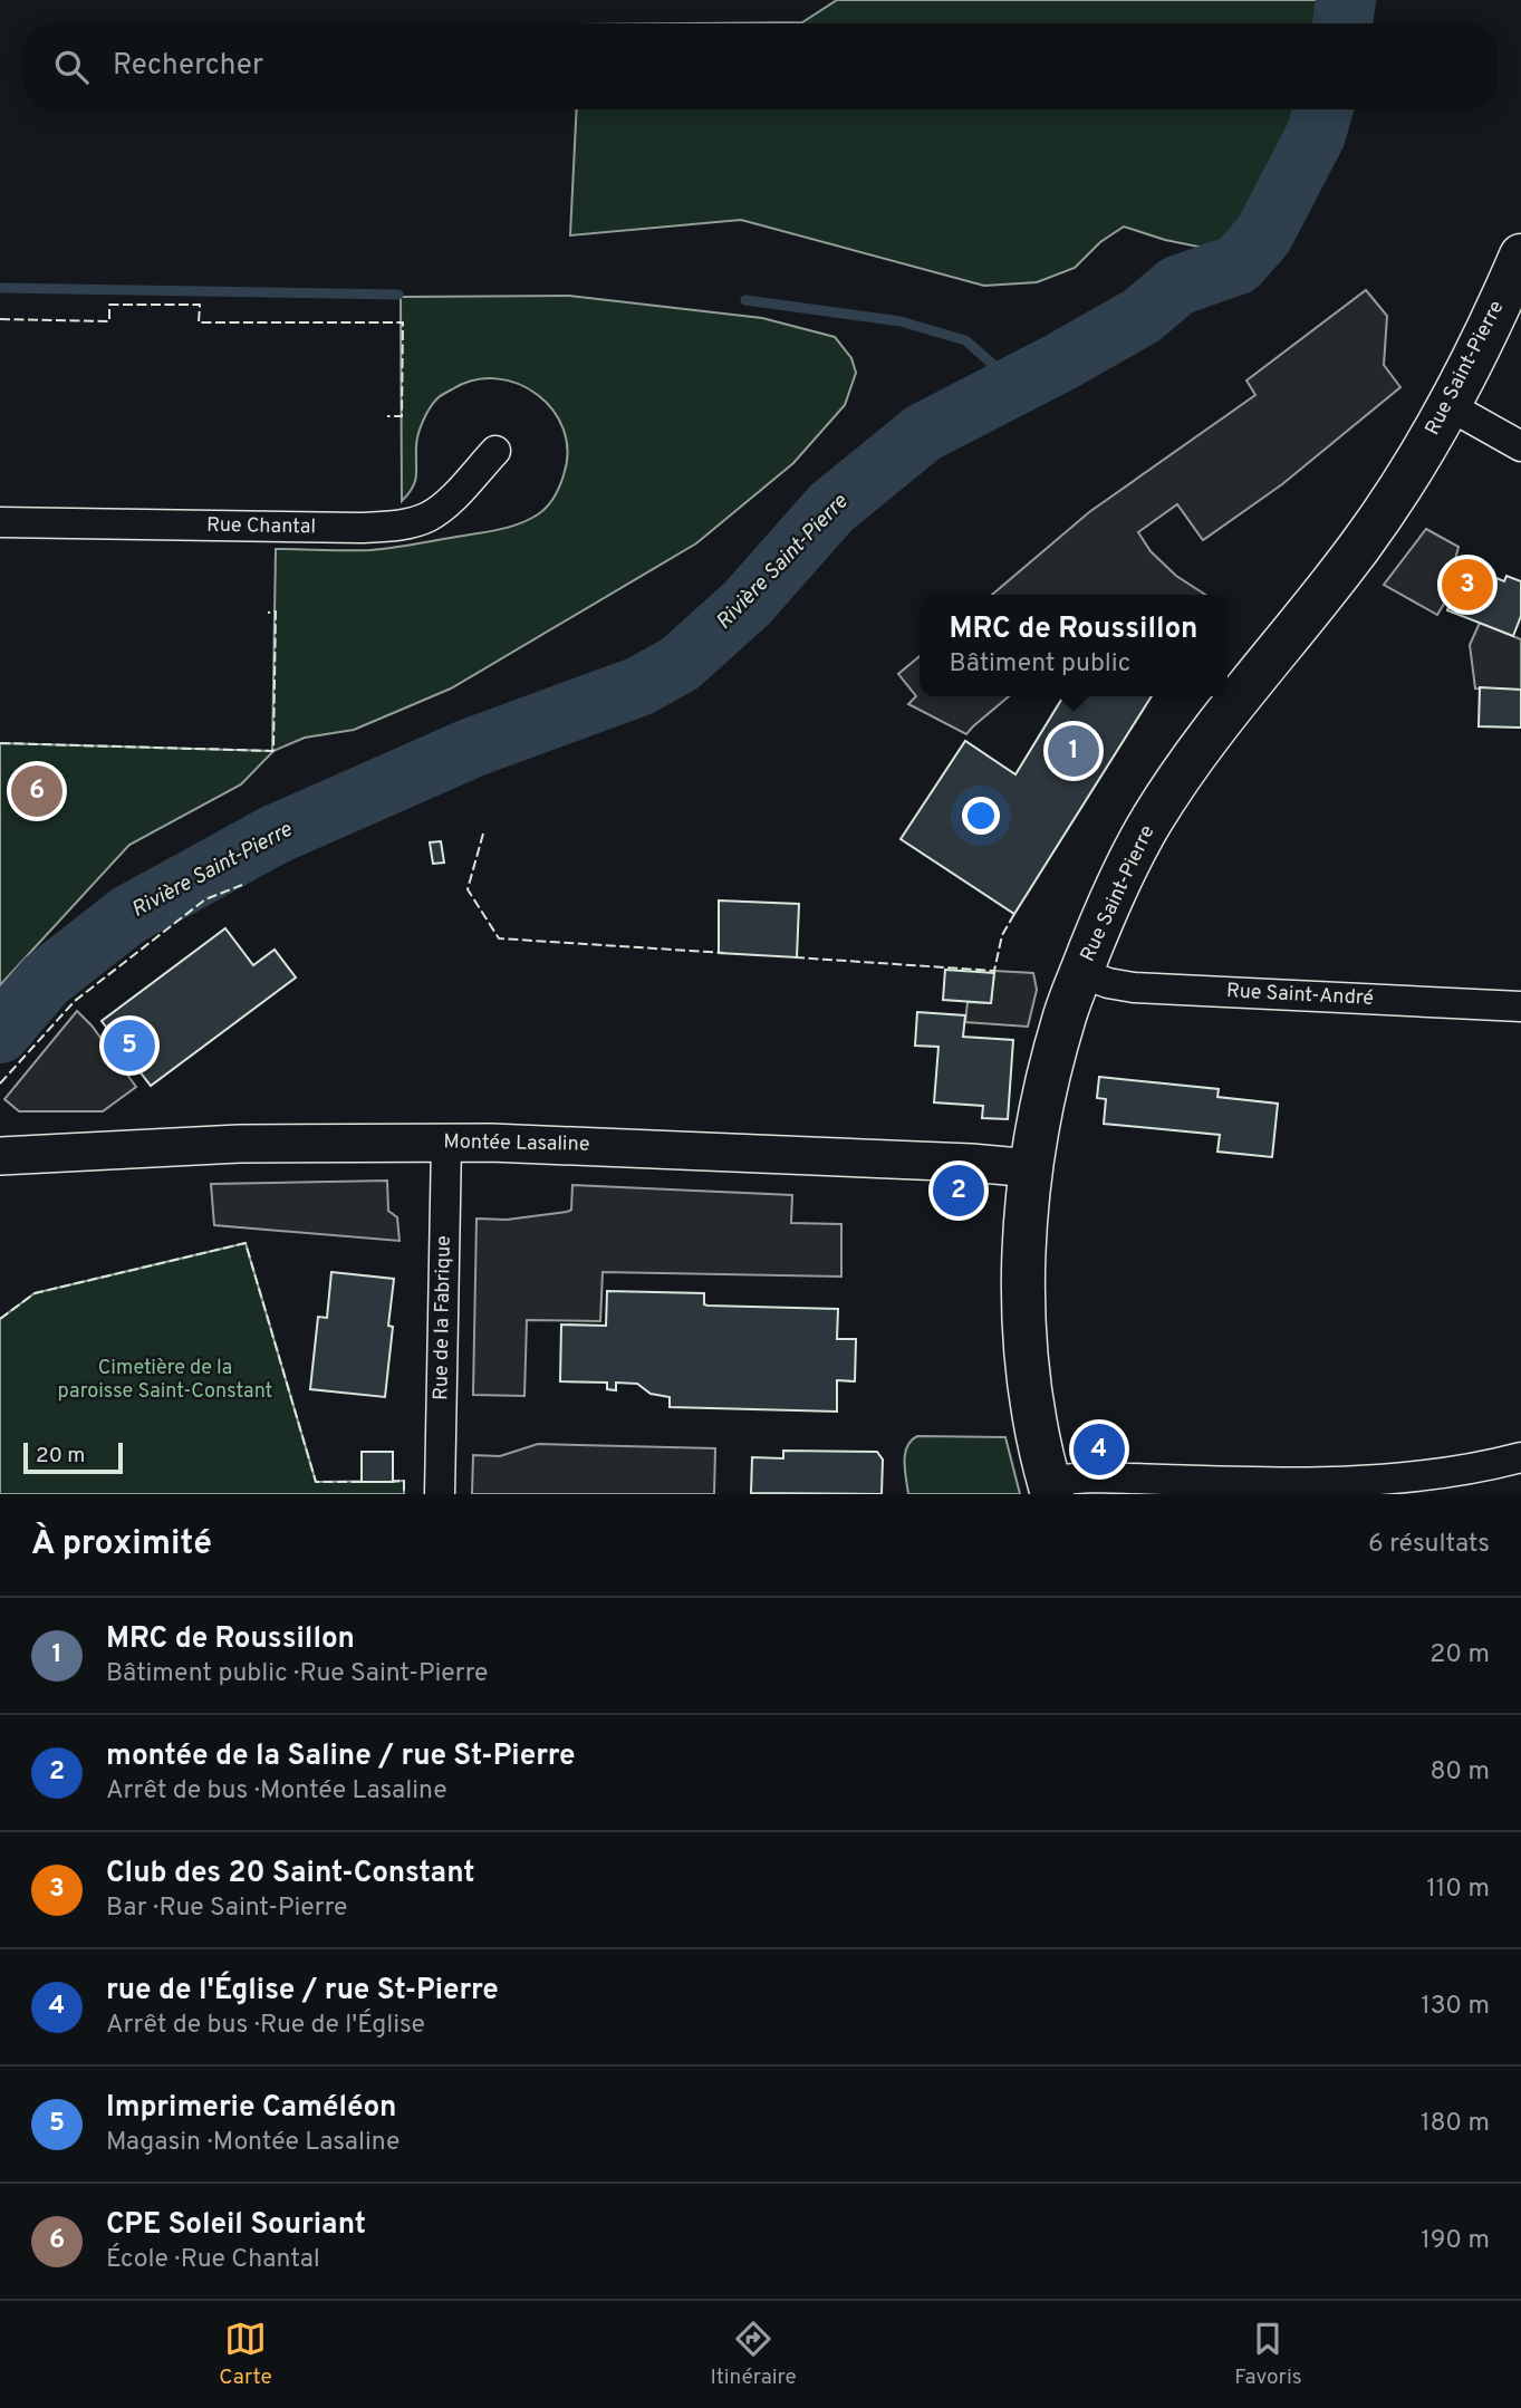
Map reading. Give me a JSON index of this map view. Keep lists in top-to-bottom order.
{
  "streets": {
    "main road": ["Rue Saint-Pierre"],
    "street": [
      "Rue Chantal",
      "Rue Saint-André",
      "Montée Lasaline",
      "Rue de la Fabrique"
    ]
  },
  "crossings": [
    ["Rue Saint-Pierre", "Rue Saint-André"],
    ["Rue Saint-Pierre", "Montée Lasaline"],
    ["Montée Lasaline", "Rue de la Fabrique"]
  ],
  "water": ["Rivière Saint-Pierre"],
  "parks": ["Cimetière de la paroisse Saint-Constant"],
  "scale_bar": "20 m",
  "page": {
    "search": "Rechercher",
    "pins": [
      "3",
      "1",
      "6",
      "5",
      "2",
      "4"
    ],
    "popup": ["MRC de Roussillon", "Bâtiment public"],
    "scale": "20 m",
    "heading": ["À proximité", "6 résultats"],
    "list": [
      {
        "mark": "1",
        "name": "MRC de Roussillon",
        "note": "Bâtiment public · Rue Saint-Pierre",
        "value": "20 m"
      },
      {
        "mark": "2",
        "name": "montée de la Saline / rue St-Pierre",
        "note": "Arrêt de bus · Montée Lasaline",
        "value": "80 m"
      },
      {
        "mark": "3",
        "name": "Club des 20 Saint-Constant",
        "note": "Bar · Rue Saint-Pierre",
        "value": "110 m"
      },
      {
        "mark": "4",
        "name": "rue de l'Église / rue St-Pierre",
        "note": "Arrêt de bus · Rue de l'Église",
        "value": "130 m"
      },
      {
        "mark": "5",
        "name": "Imprimerie Caméléon",
        "note": "Magasin · Montée Lasaline",
        "value": "180 m"
      },
      {
        "mark": "6",
        "name": "CPE Soleil Souriant",
        "note": "École · Rue Chantal",
        "value": "190 m"
      }
    ],
    "nav": ["Carte", "Itinéraire", "Favoris"]
  }
}
